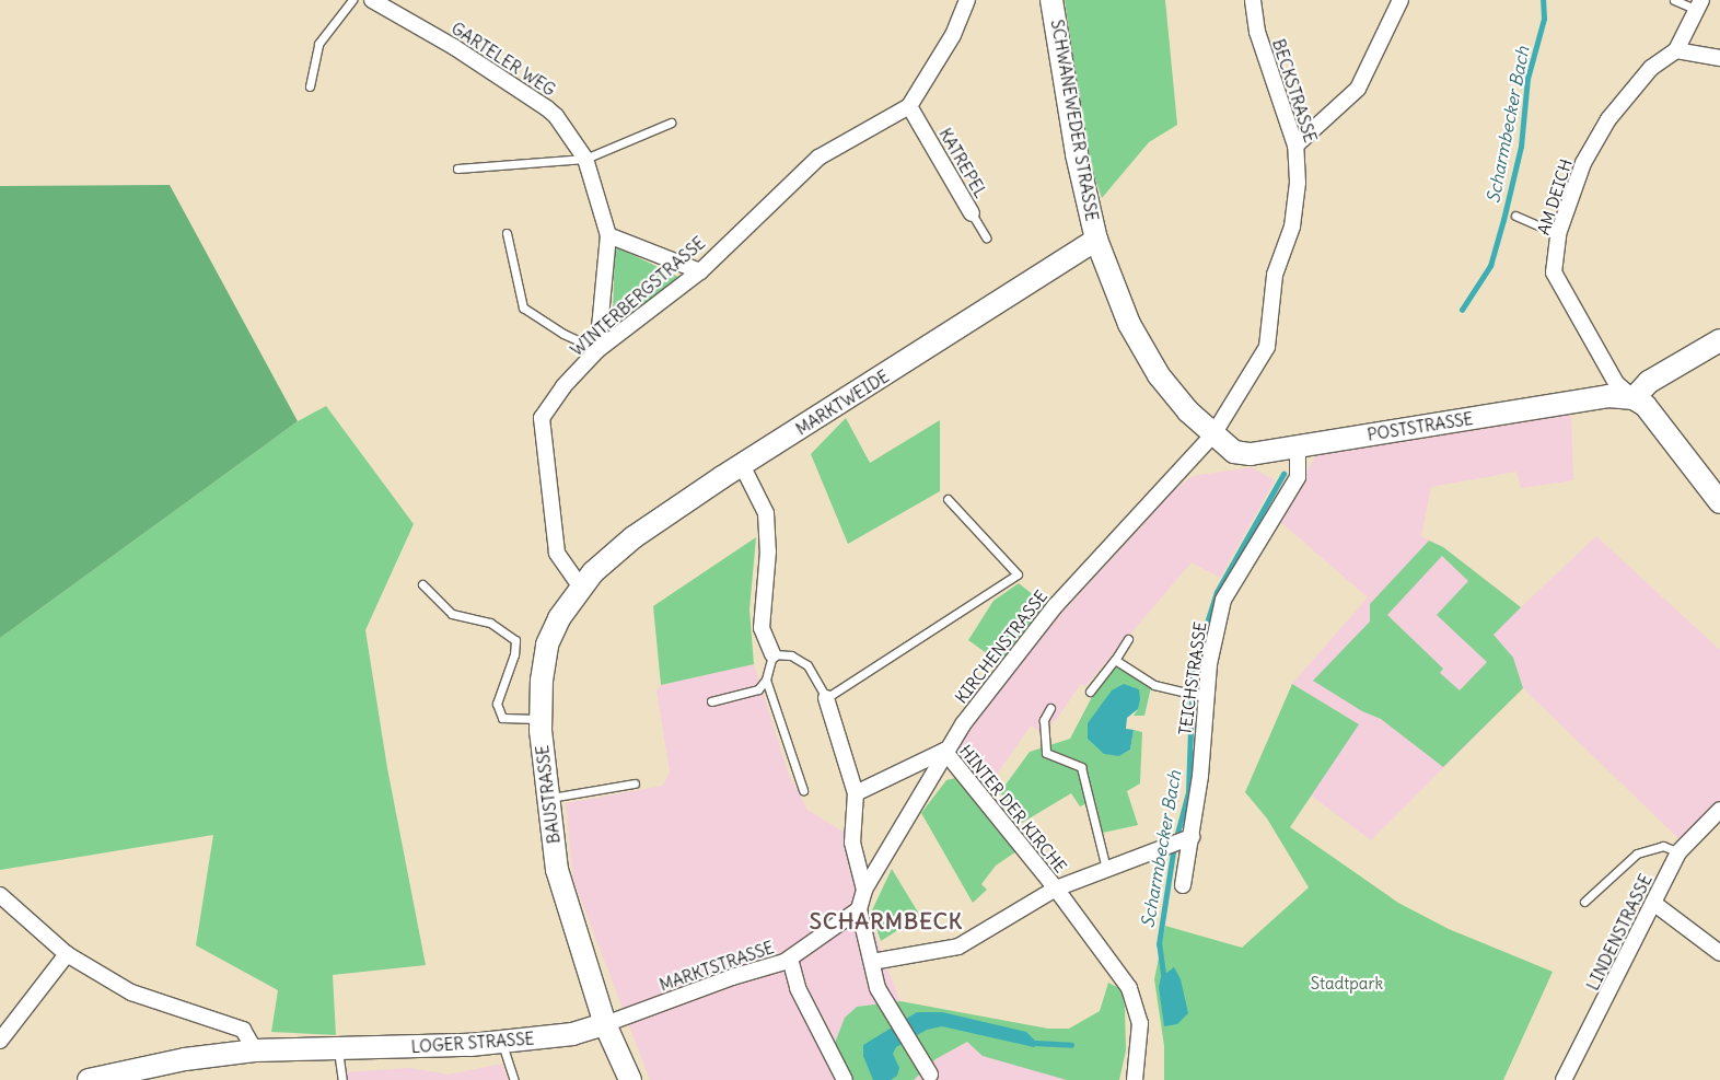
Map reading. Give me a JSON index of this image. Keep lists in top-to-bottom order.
{
  "streets": {
    "street": [
      "GARTELER WEG",
      "BECKSTRASSE",
      "SCHWANEWEDER STRASSE",
      "KATREPEL",
      "AM DEICH",
      "WINTERBERGSTRASSE",
      "MARKTWEIDE",
      "POSTSTRASSE",
      "KIRCHENSTRASSE",
      "TEICHSTRASSE",
      "BAUSTRASSE",
      "HINTER DER KIRCHE",
      "LINDENSTRASSE",
      "MARKTSTRASSE",
      "LOGER STRASSE"
    ]
  },
  "crossings": [
    ["GARTELER WEG", "WINTERBERGSTRASSE"],
    ["BECKSTRASSE", "SCHWANEWEDER STRASSE"],
    ["BECKSTRASSE", "POSTSTRASSE"],
    ["BECKSTRASSE", "KIRCHENSTRASSE"],
    ["SCHWANEWEDER STRASSE", "MARKTWEIDE"],
    ["SCHWANEWEDER STRASSE", "POSTSTRASSE"],
    ["SCHWANEWEDER STRASSE", "KIRCHENSTRASSE"],
    ["KATREPEL", "WINTERBERGSTRASSE"],
    ["AM DEICH", "POSTSTRASSE"],
    ["WINTERBERGSTRASSE", "MARKTWEIDE"],
    ["WINTERBERGSTRASSE", "BAUSTRASSE"],
    ["MARKTWEIDE", "BAUSTRASSE"],
    ["POSTSTRASSE", "KIRCHENSTRASSE"],
    ["POSTSTRASSE", "TEICHSTRASSE"],
    ["KIRCHENSTRASSE", "HINTER DER KIRCHE"],
    ["KIRCHENSTRASSE", "MARKTSTRASSE"],
    ["BAUSTRASSE", "MARKTSTRASSE"],
    ["BAUSTRASSE", "LOGER STRASSE"],
    ["MARKTSTRASSE", "LOGER STRASSE"]
  ],
  "districts": ["SCHARMBECK"],
  "water": ["Scharmbecker Bach"],
  "parks": ["Stadtpark"]
}
